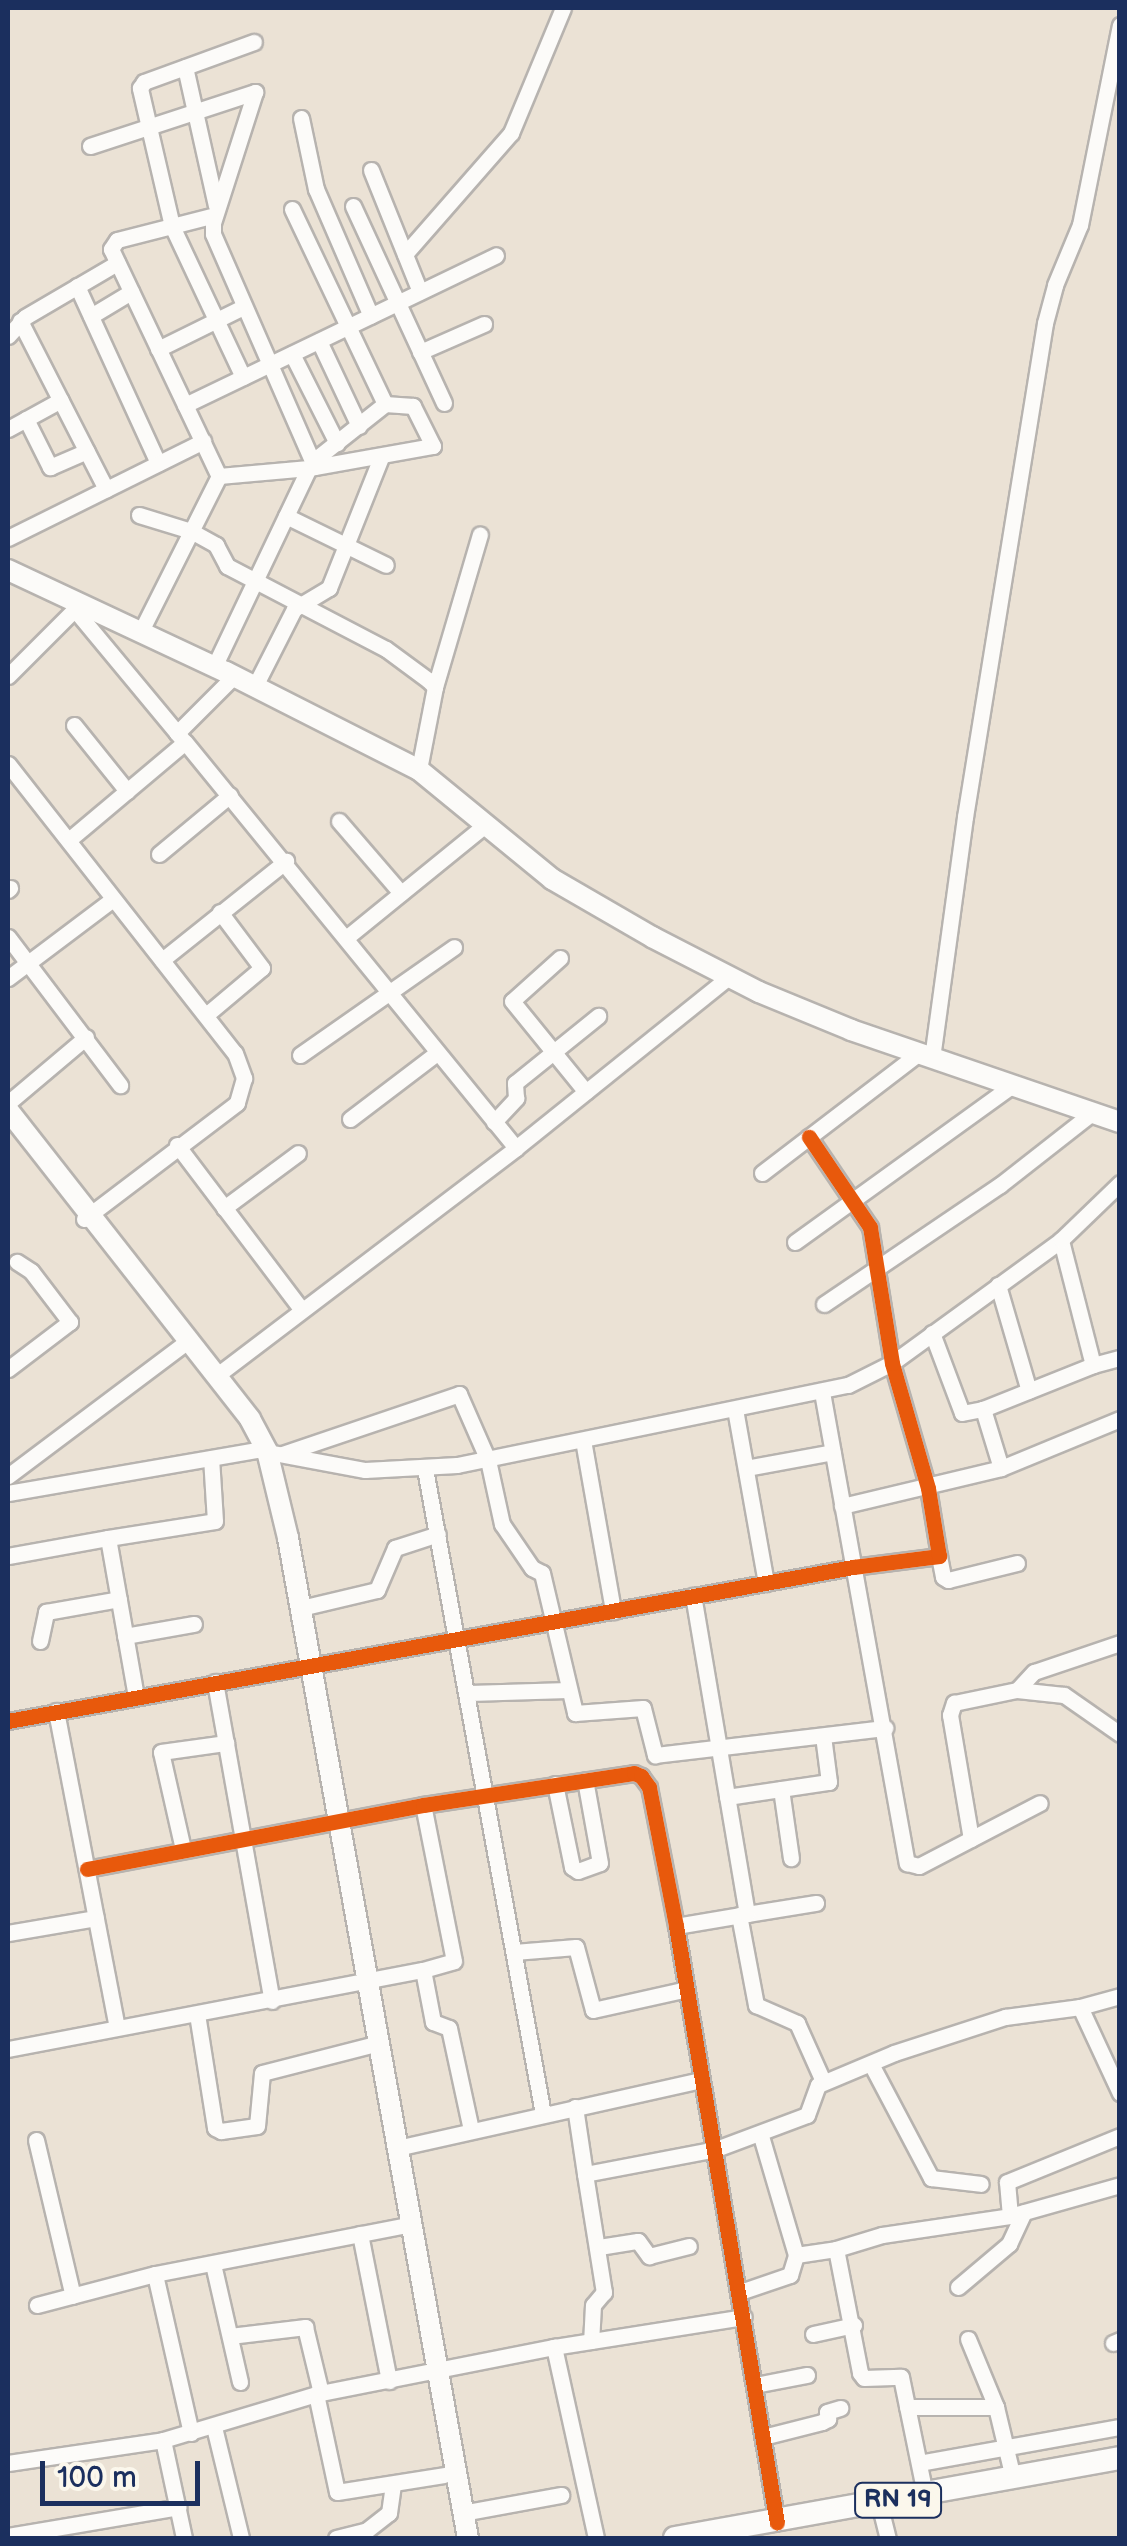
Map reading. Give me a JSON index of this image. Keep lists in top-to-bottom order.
{
  "streets": {
    "highway": ["RN 19"]
  },
  "scale_bar": "100 m"
}
